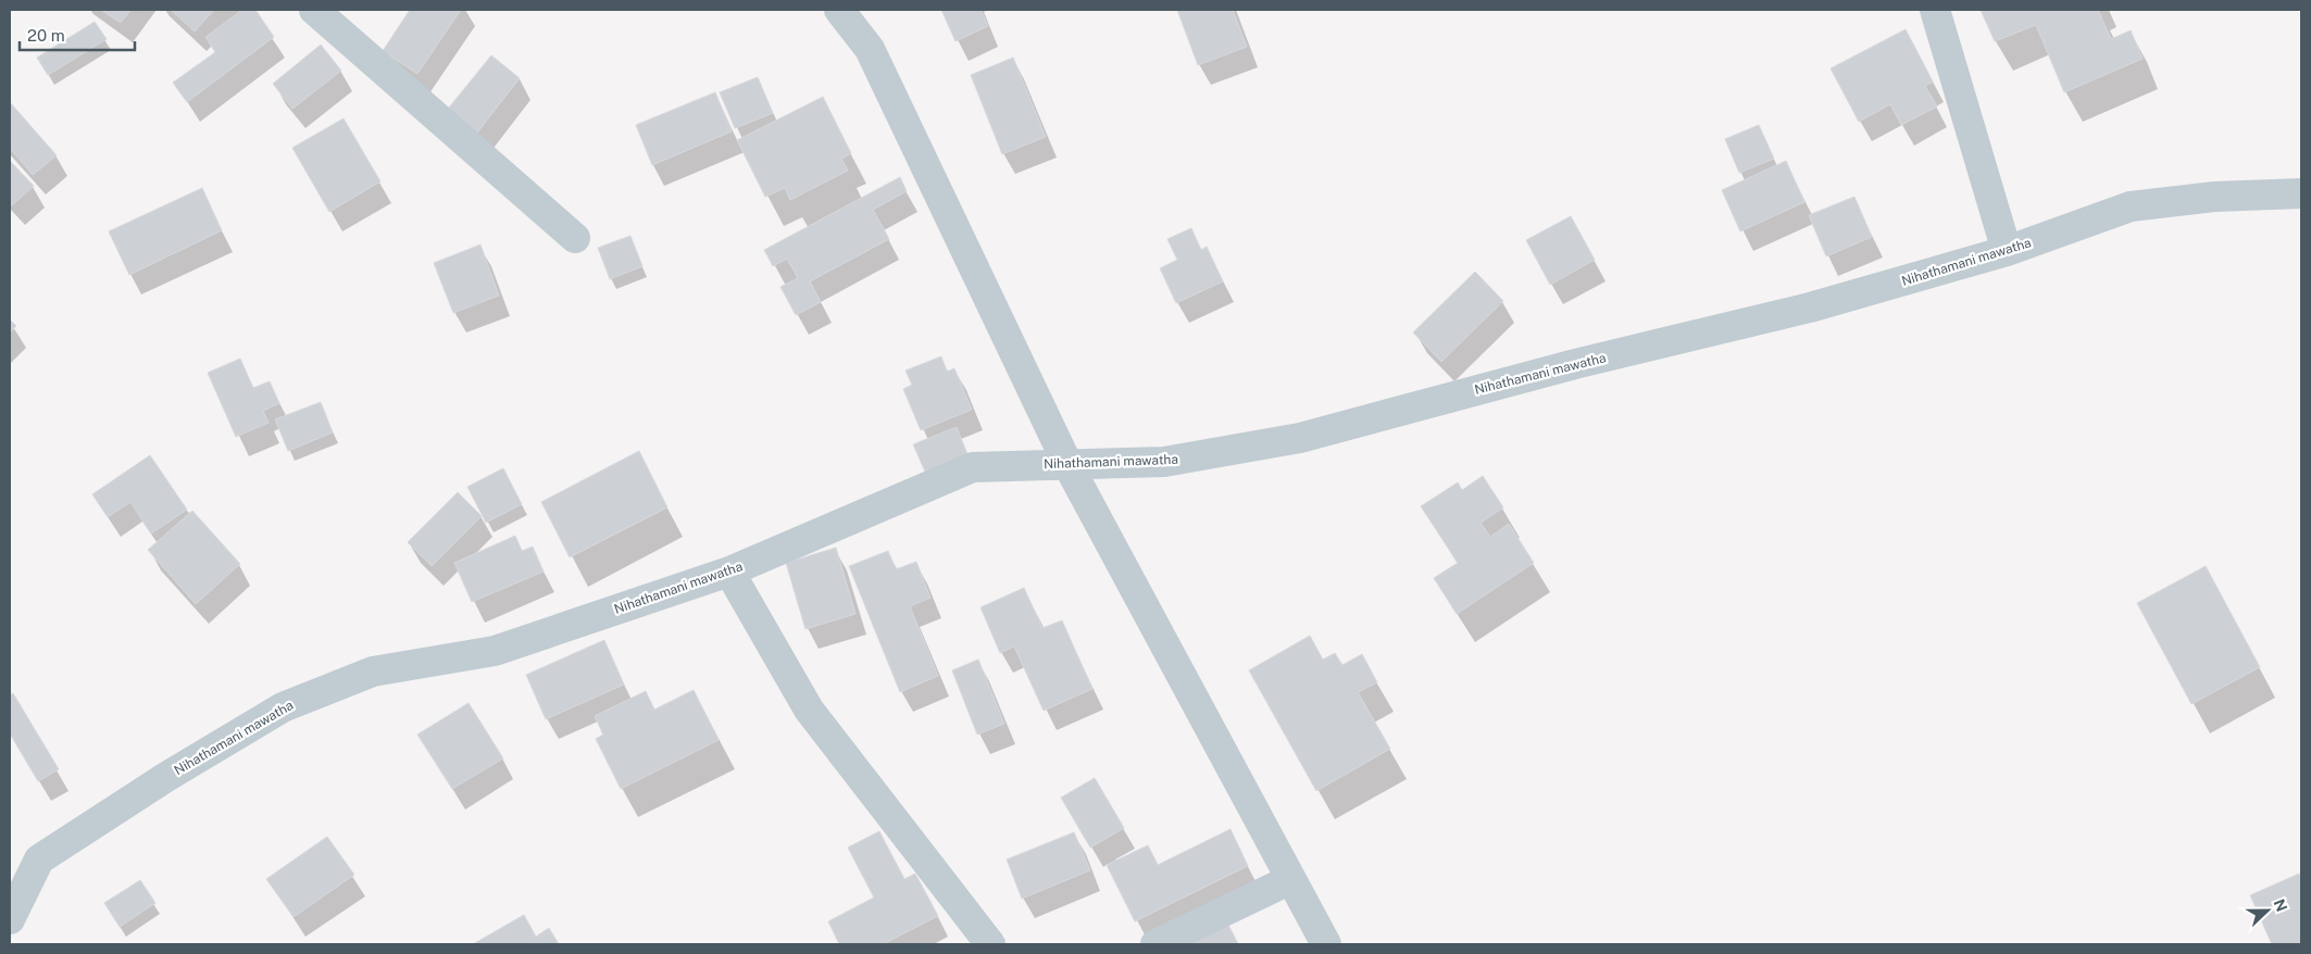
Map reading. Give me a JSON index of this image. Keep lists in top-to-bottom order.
{
  "streets": {
    "street": ["Nihathamani mawatha"]
  },
  "scale_bar": "20 m",
  "north": "right"
}
